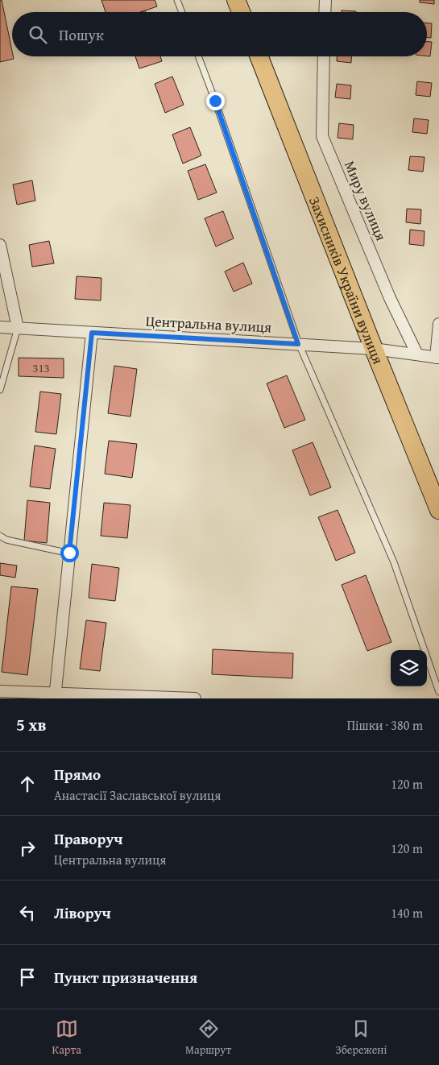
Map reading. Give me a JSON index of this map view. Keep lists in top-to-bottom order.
{
  "streets": {
    "highway": ["Захисників України вулиця"],
    "street": ["Миру вулиця", "Центральна вулиця"]
  },
  "crossings": [
    ["Миру вулиця", "Центральна вулиця"],
    ["Захисників України вулиця", "Центральна вулиця"]
  ],
  "house_numbers": ["313"],
  "page": {
    "search": "Пошук",
    "heading": ["5 хв", "Пішки · 380 m"],
    "list": [
      ["Прямо", "Анастасії Заславської вулиця", "120 m"],
      ["Праворуч", "Центральна вулиця", "120 m"],
      ["Ліворуч", "140 m"],
      "Пункт призначення"
    ],
    "nav": ["Карта", "Маршрут", "Збережені"]
  }
}
